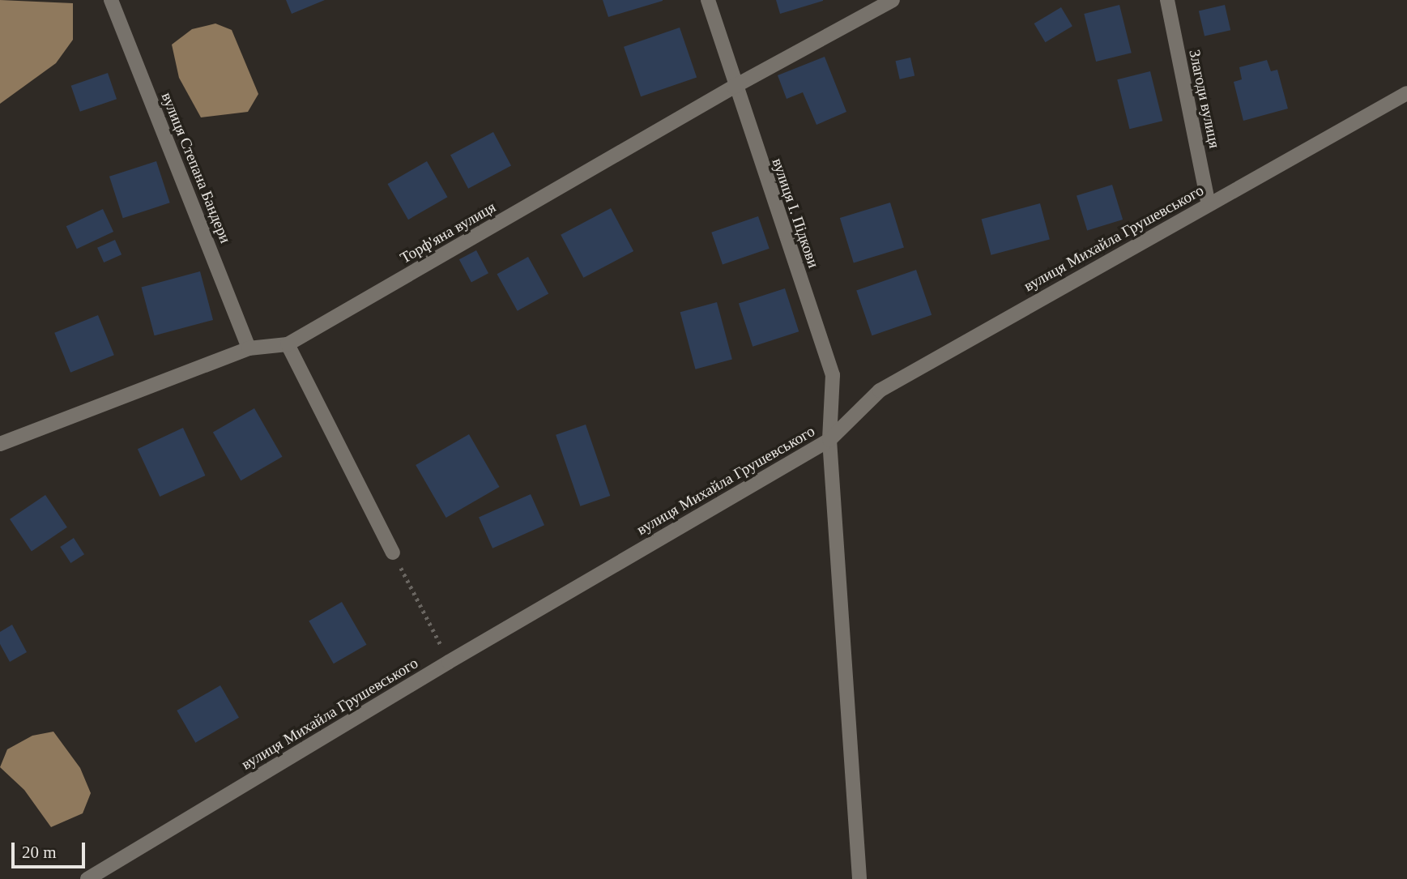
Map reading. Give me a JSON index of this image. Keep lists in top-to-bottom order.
{
  "streets": {
    "street": [
      "Злагоди вулиця",
      "вулиця Степана Бандери",
      "вулиця І. Підкови",
      "Торф'яна вулиця",
      "вулиця Михайла Грушевського"
    ]
  },
  "crossings": [
    ["Злагоди вулиця", "вулиця Михайла Грушевського"],
    ["вулиця Степана Бандери", "Торф'яна вулиця"],
    ["вулиця І. Підкови", "Торф'яна вулиця"],
    ["вулиця І. Підкови", "вулиця Михайла Грушевського"]
  ],
  "scale_bar": "20 m"
}
